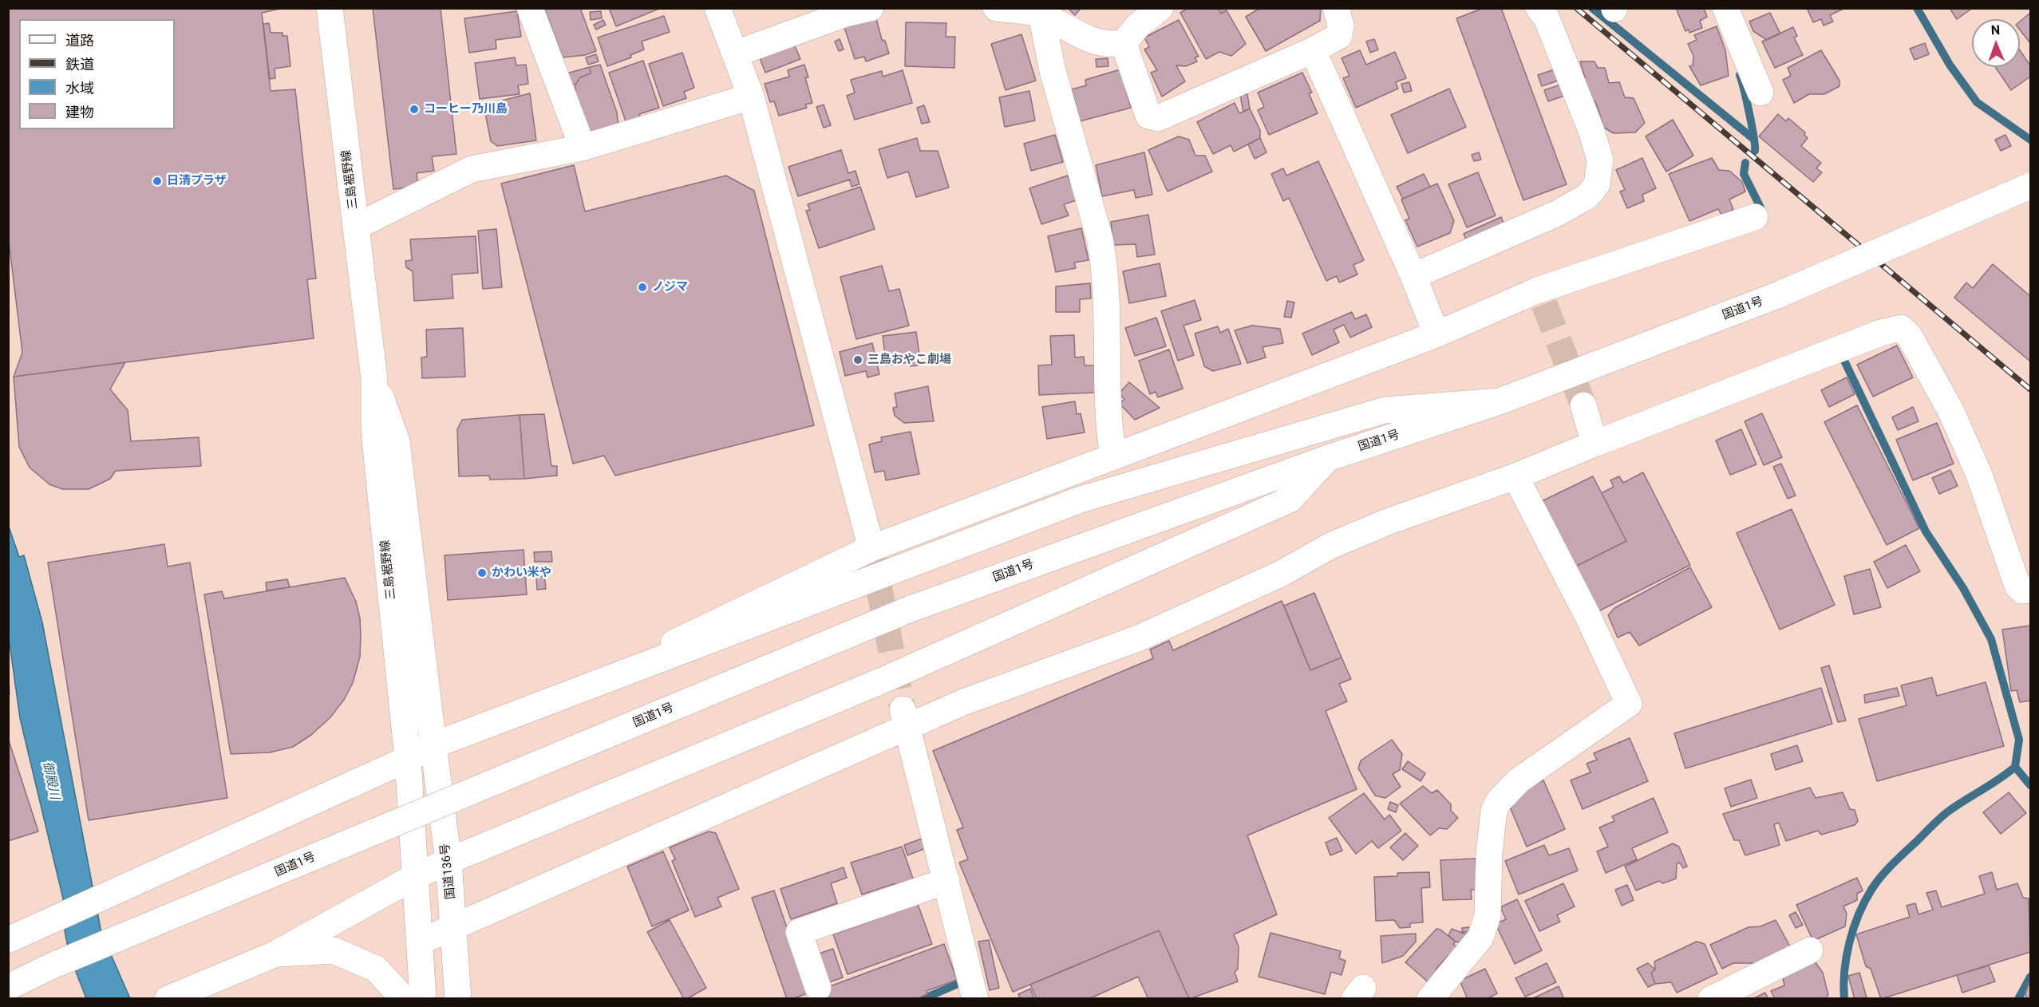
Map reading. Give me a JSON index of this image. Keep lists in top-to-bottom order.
{
  "streets": {
    "main road": ["三島裾野線", "国道1号", "国道136号"]
  },
  "crossings": [
    ["三島裾野線", "国道136号"]
  ],
  "water": ["御殿川"],
  "places": [
    "コーヒー乃川島",
    "日清プラザ",
    "ノジマ",
    "三島おやこ劇場",
    "かわい米や"
  ],
  "legend": [
    "道路",
    "鉄道",
    "水域",
    "建物"
  ],
  "north": "top"
}
